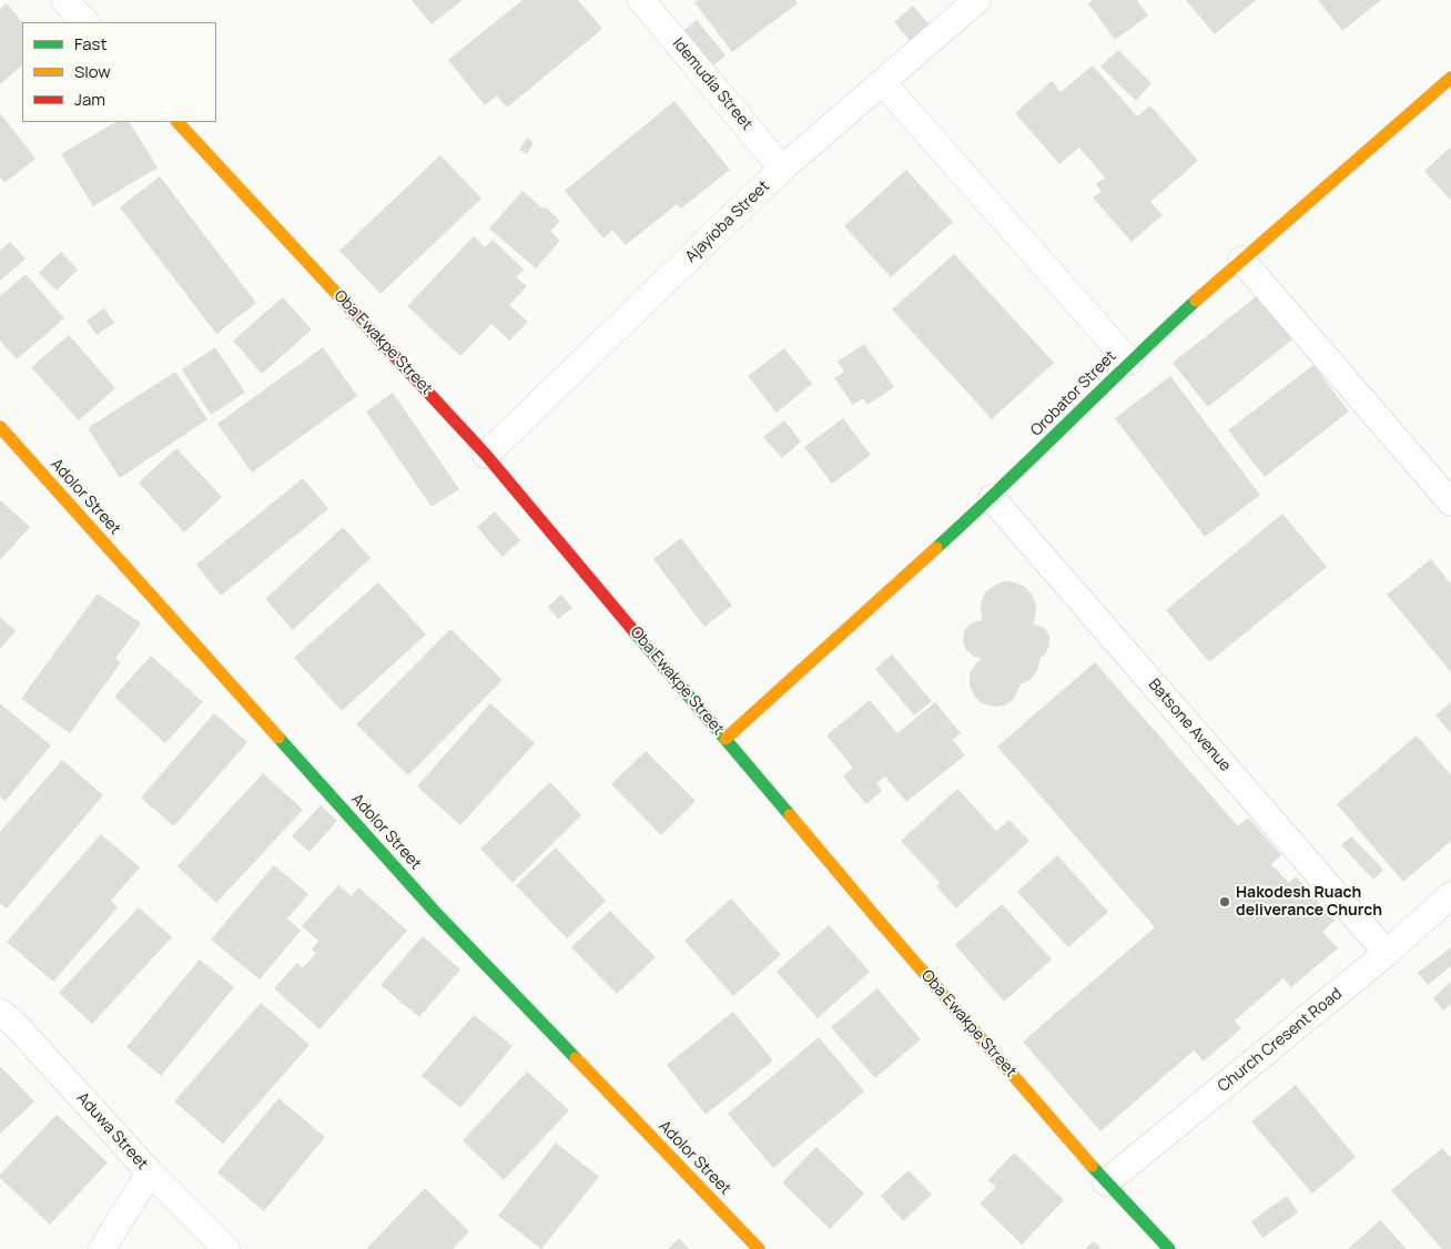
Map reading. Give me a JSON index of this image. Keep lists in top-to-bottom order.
{
  "streets": {
    "street": [
      "Idemudia Street",
      "Ajayioba Street",
      "Oba Ewakpe Street",
      "Orobator Street",
      "Adolor Street",
      "Batsone Avenue",
      "Church Cresent Road",
      "Aduwa Street"
    ]
  },
  "crossings": [
    ["Idemudia Street", "Ajayioba Street"],
    ["Ajayioba Street", "Oba Ewakpe Street"],
    ["Oba Ewakpe Street", "Orobator Street"],
    ["Oba Ewakpe Street", "Church Cresent Road"],
    ["Orobator Street", "Batsone Avenue"],
    ["Batsone Avenue", "Church Cresent Road"]
  ],
  "places": ["Hakodesh Ruach deliverance Church"],
  "legend": ["Fast", "Slow", "Jam"]
}
